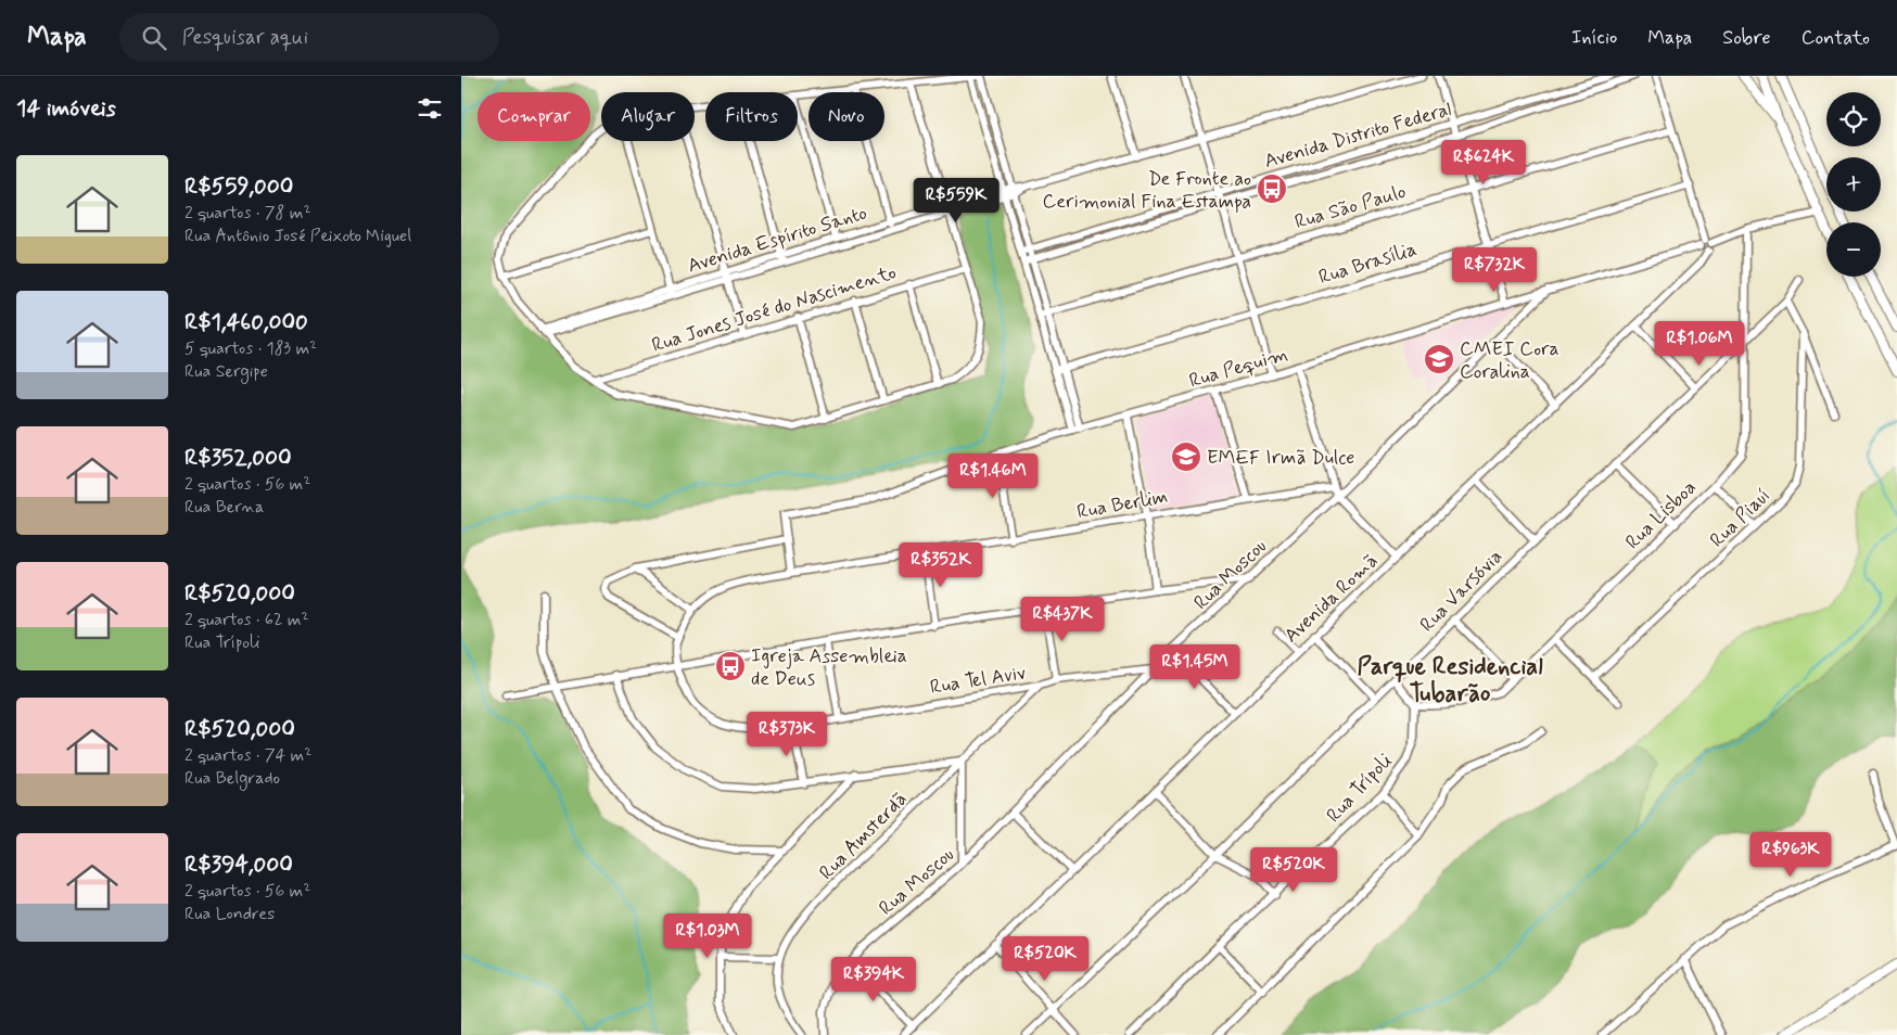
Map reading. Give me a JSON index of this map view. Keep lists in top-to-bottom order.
{
  "streets": {
    "street": [
      "Avenida Distrito Federal",
      "Rua São Paulo",
      "Avenida Espírito Santo",
      "Rua Brasília",
      "Rua Jones José do Nascimento",
      "Rua Pequim",
      "Rua Berlim",
      "Rua Lisboa",
      "Rua Piauí",
      "Rua Moscou",
      "Rua Varsóvia",
      "Avenida Romã",
      "Rua Tel Aviv",
      "Rua Trípoli",
      "Rua Amsterdã"
    ]
  },
  "crossings": [
    ["Rua Pequim", "Rua Lisboa"],
    ["Rua Pequim", "Rua Moscou"],
    ["Rua Pequim", "Avenida Romã"],
    ["Rua Berlim", "Rua Tel Aviv"],
    ["Rua Lisboa", "Rua Varsóvia"],
    ["Rua Lisboa", "Rua Trípoli"],
    ["Rua Moscou", "Rua Tel Aviv"],
    ["Rua Tel Aviv", "Rua Amsterdã"]
  ],
  "districts": ["Parque Residencial Tubarão"],
  "places": {
    "bus stop": ["De Fronte ao Cerimonial Fina Estampa", "Igreja Assembleia de Deus"],
    "school or university": ["CMEI Cora Coralina", "EMEF Irmã Dulce"]
  },
  "page": {
    "header": "Mapa",
    "search": "Pesquisar aqui",
    "nav": [
      "Início",
      "Mapa",
      "Sobre",
      "Contato"
    ],
    "heading": "14 imóveis",
    "map_buttons": ["+", "−"],
    "chip": [
      "Comprar",
      "Alugar",
      "Filtros",
      "Novo"
    ],
    "price": [
      "R$624K",
      "R$559K",
      "R$732K",
      "R$1.06M",
      "R$1.46M",
      "R$352K",
      "R$437K",
      "R$1.45M",
      "R$373K",
      "R$963K",
      "R$520K",
      "R$1.03M",
      "R$520K",
      "R$394K"
    ],
    "list": [
      {
        "name": "R$559,000",
        "note": "2 quartos · 78 m² · Rua Antônio José Peixoto Miguel"
      },
      {
        "name": "R$1,460,000",
        "note": "5 quartos · 183 m² · Rua Sergipe"
      },
      {
        "name": "R$352,000",
        "note": "2 quartos · 56 m² · Rua Berna"
      },
      {
        "name": "R$520,000",
        "note": "2 quartos · 62 m² · Rua Trípoli"
      },
      {
        "name": "R$520,000",
        "note": "2 quartos · 74 m² · Rua Belgrado"
      },
      {
        "name": "R$394,000",
        "note": "2 quartos · 56 m² · Rua Londres"
      }
    ]
  }
}
